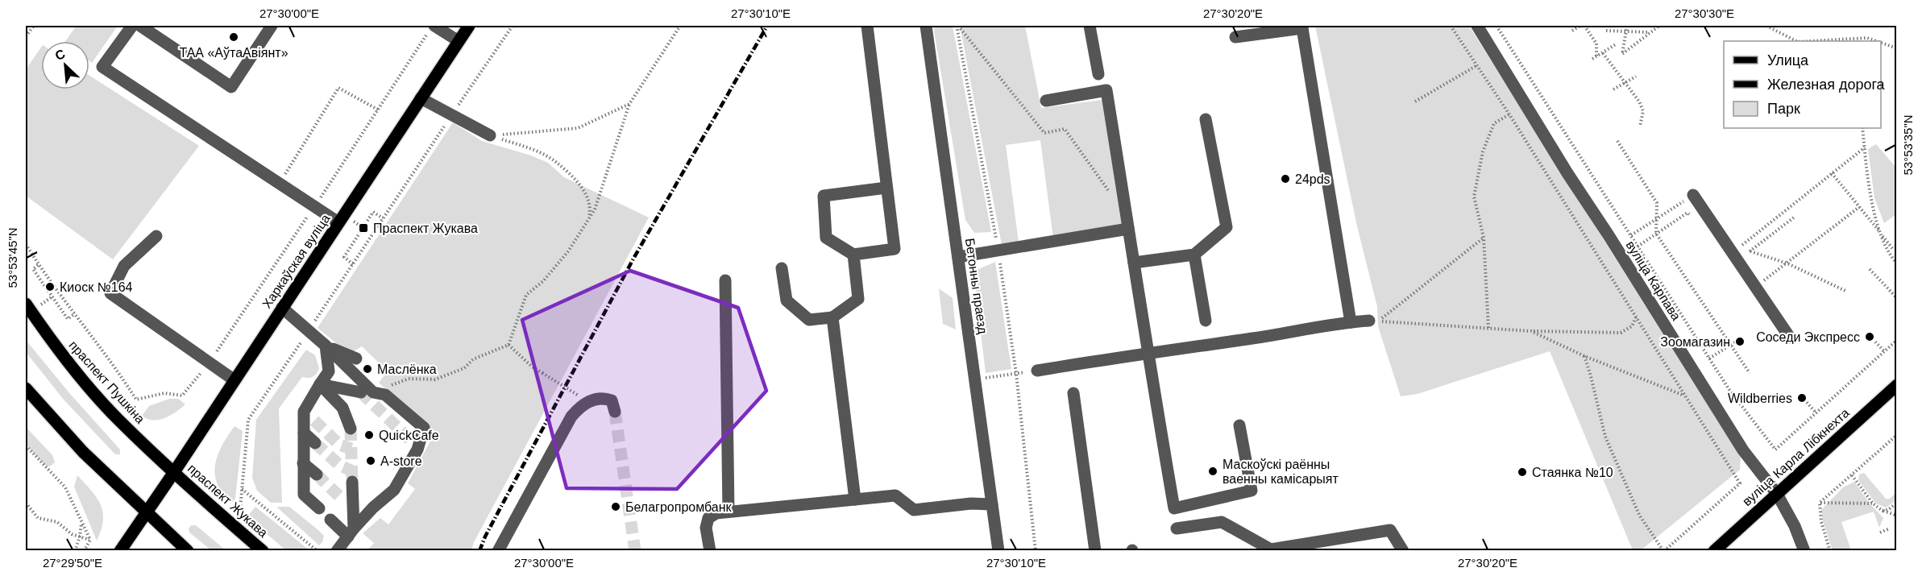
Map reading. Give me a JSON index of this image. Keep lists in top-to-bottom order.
{
  "streets": {
    "main road": [
      "Харкаўская вуліца",
      "праспект Пушкіна",
      "вуліца Карла Лібкнехта",
      "праспект Жукава"
    ],
    "street": ["вуліца Карпава", "Бетонны праезд"]
  },
  "crossings": [
    ["Харкаўская вуліца", "праспект Пушкіна"],
    ["Харкаўская вуліца", "праспект Жукава"],
    ["вуліца Карпава", "вуліца Карла Лібкнехта"],
    ["праспект Пушкіна", "праспект Жукава"]
  ],
  "places": {
    "other": [
      "ТАА «АўтаАвіянт»",
      "24pds",
      "Киоск №164",
      "Соседи Экспресс",
      "Зоомагазин",
      "Маслёнка",
      "Wildberries",
      "QuickCafe",
      "А-store",
      "Маскоўскі раённы ваенны камісарыят",
      "Стаянка №10",
      "Белагропромбанк"
    ],
    "transit": ["Праспект Жукава"]
  },
  "legend": ["Улица", "Железная дорога", "Парк"],
  "north": "top left",
  "coordinates": [
    "27°30'00\"E",
    "27°30'10\"E",
    "27°30'20\"E",
    "27°30'30\"E",
    "53°53'35\"N",
    "53°53'45\"N",
    "27°29'50\"E"
  ]
}
